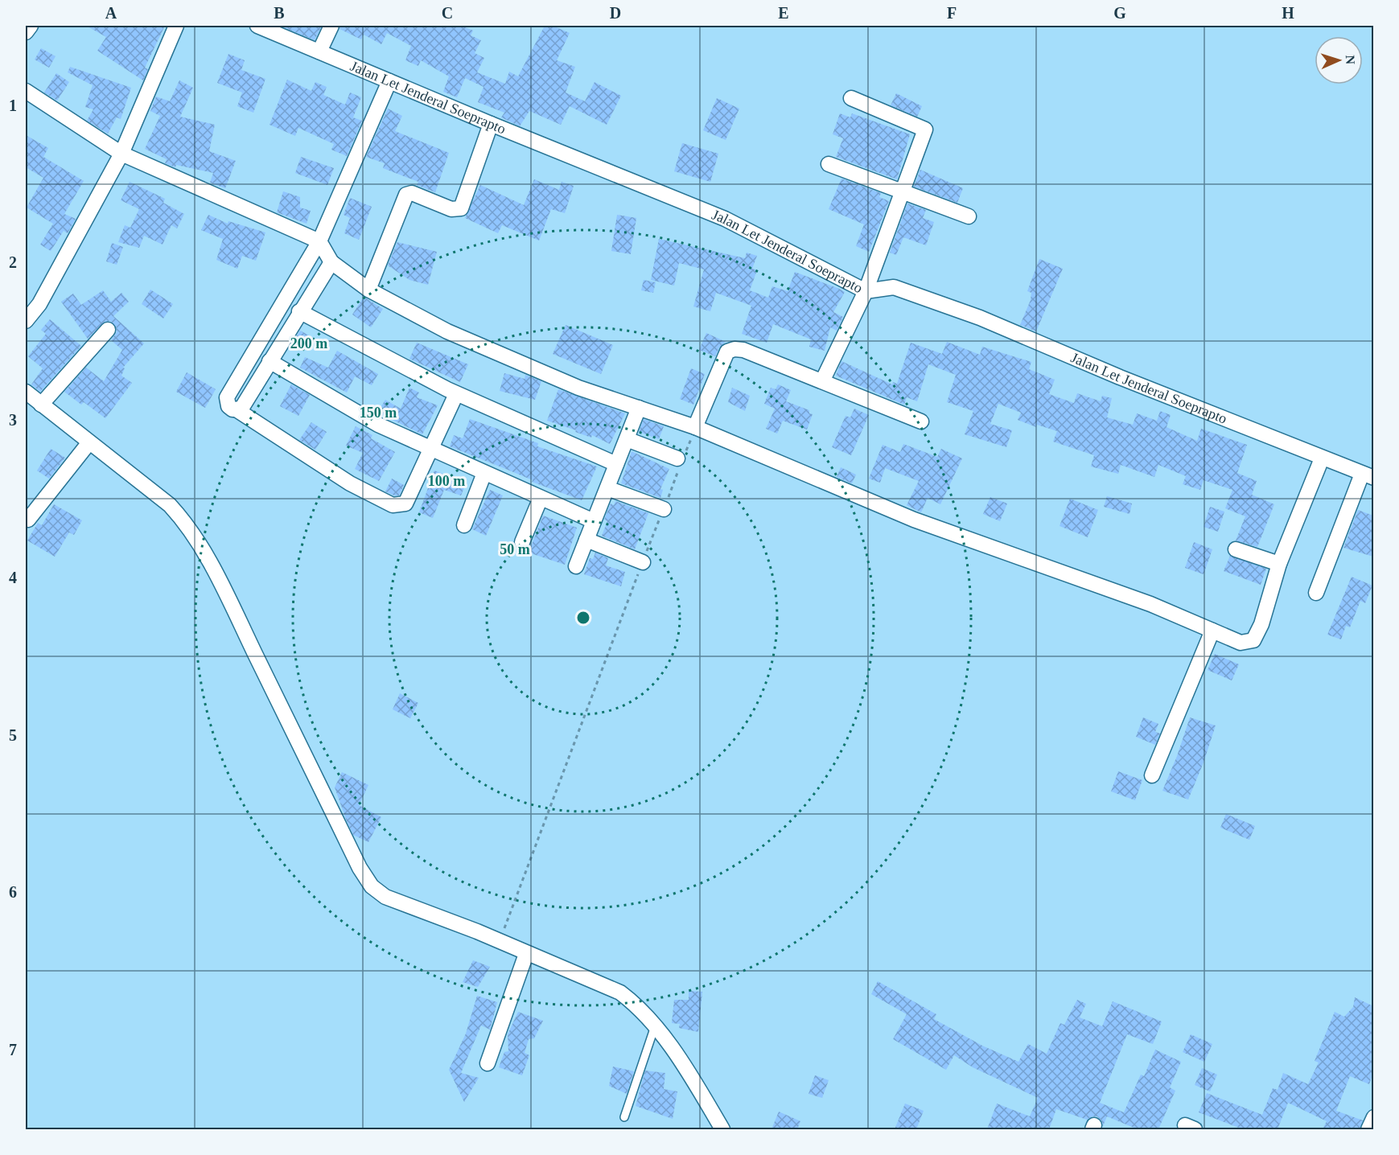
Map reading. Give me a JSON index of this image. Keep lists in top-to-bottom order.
{
  "streets": {
    "street": ["Jalan Let Jenderal Soeprapto"]
  },
  "north": "right",
  "grid": {
    "columns": [
      "A",
      "B",
      "C",
      "D",
      "E",
      "F",
      "G",
      "H"
    ],
    "rows": [
      "1",
      "2",
      "3",
      "4",
      "5",
      "6",
      "7"
    ]
  },
  "rings": [
    "200 m",
    "150 m",
    "100 m",
    "50 m"
  ]
}
